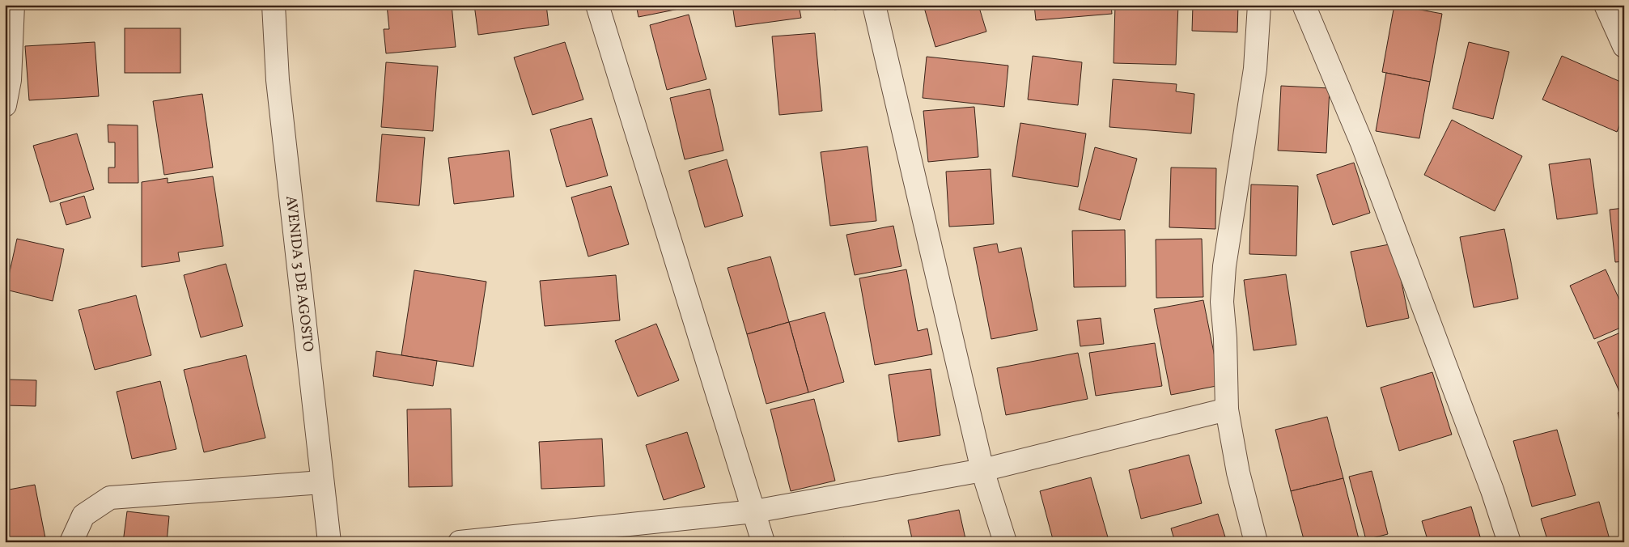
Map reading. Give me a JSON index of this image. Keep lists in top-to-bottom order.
{
  "streets": {
    "street": ["AVENIDA 3 DE AGOSTO"]
  }
}
